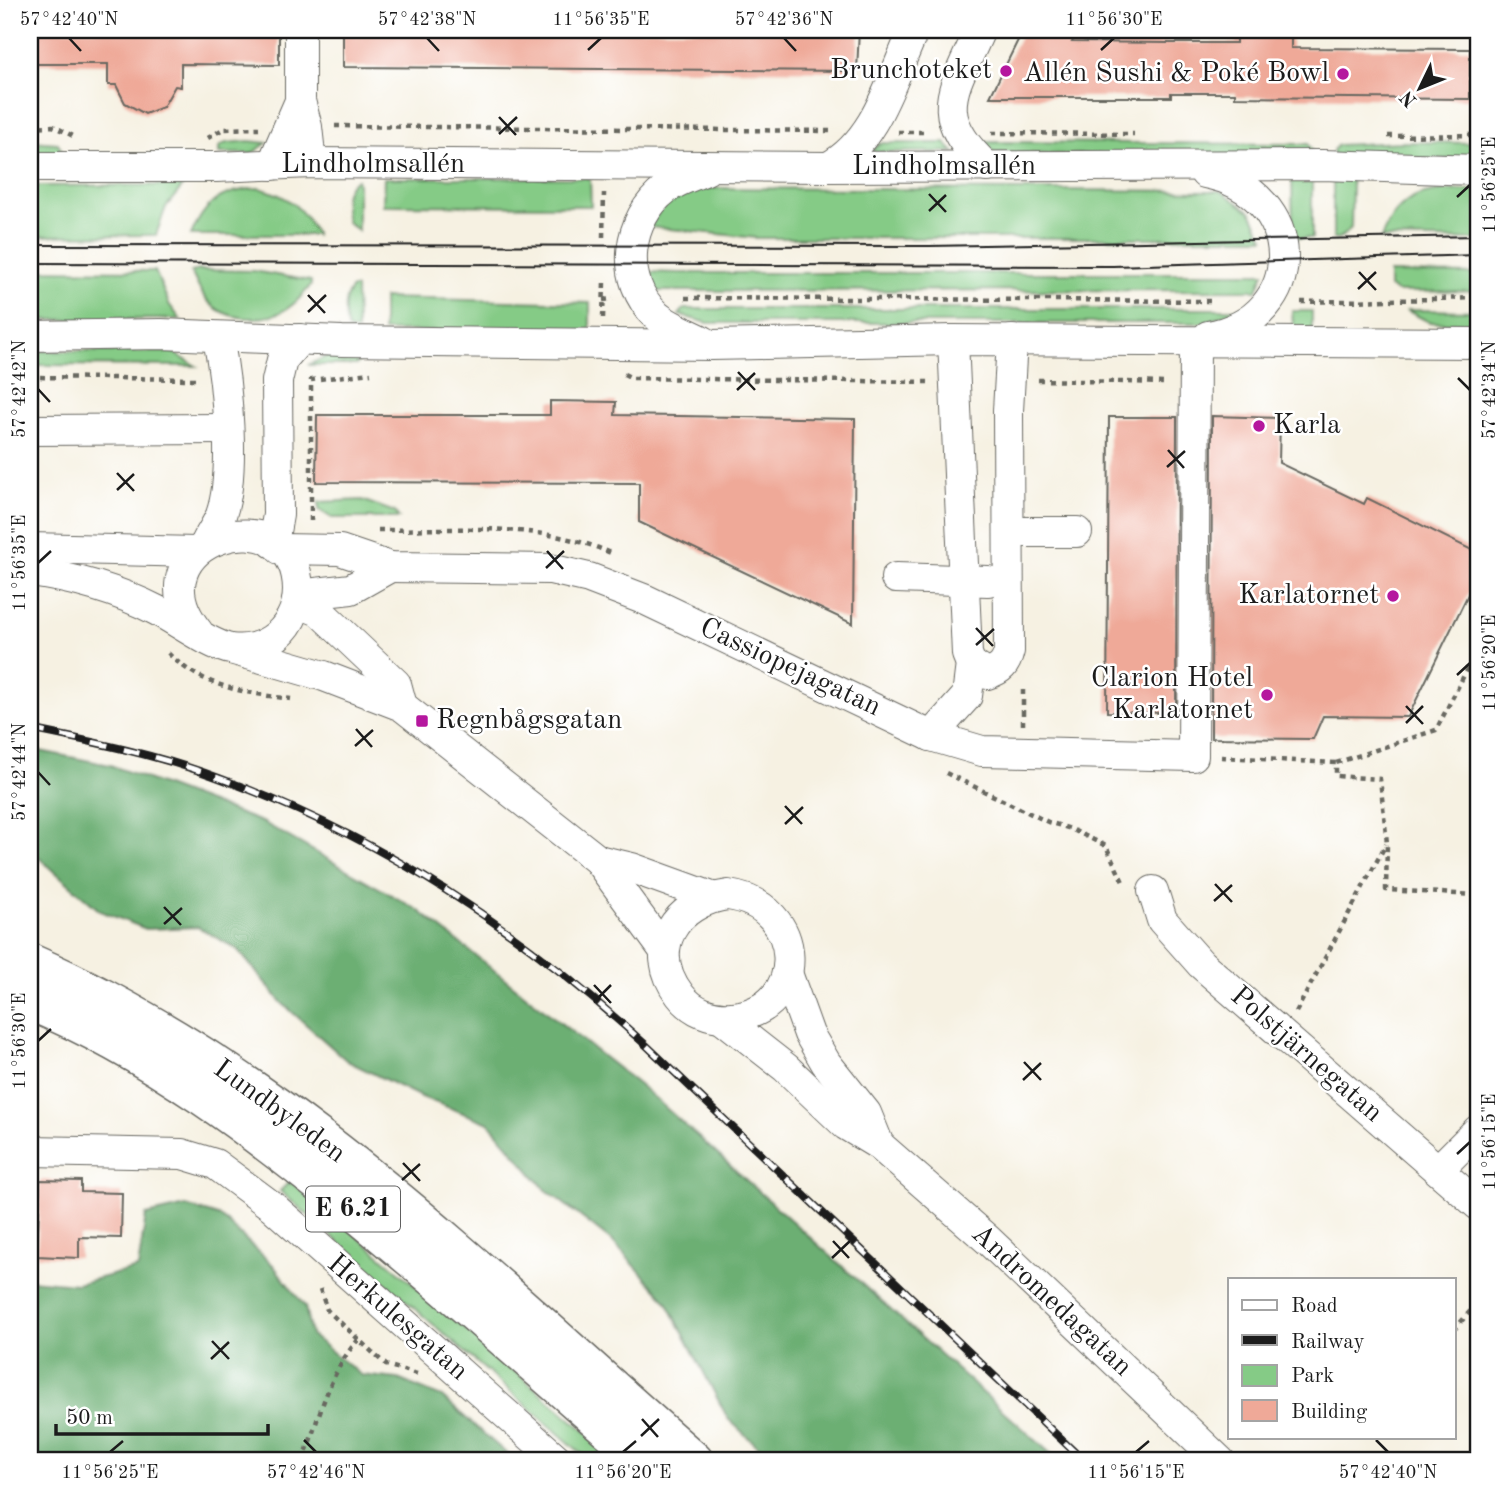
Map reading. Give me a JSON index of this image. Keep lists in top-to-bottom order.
{
  "streets": {
    "highway": ["Lundbyleden", "E 6.21"],
    "street": [
      "Lindholmsallén",
      "Cassiopejagatan",
      "Polstjärnegatan",
      "Andromedagatan",
      "Herkulesgatan"
    ]
  },
  "crossings": [
    ["Cassiopejagatan", "Andromedagatan"]
  ],
  "places": {
    "other": [
      "Brunchoteket",
      "Allén Sushi & Poké Bowl",
      "Karla",
      "Karlatornet",
      "Clarion Hotel Karlatornet"
    ],
    "transit": ["Regnbågsgatan"]
  },
  "legend": [
    "Road",
    "Railway",
    "Park",
    "Building"
  ],
  "scale_bar": "50 m",
  "north": "bottom left",
  "coordinates": [
    "57°42'40\"N",
    "57°42'38\"N",
    "11°56'35\"E",
    "57°42'36\"N",
    "11°56'30\"E",
    "11°56'25\"E",
    "57°42'42\"N",
    "57°42'34\"N",
    "11°56'20\"E",
    "57°42'44\"N",
    "11°56'15\"E",
    "57°42'46\"N"
  ]
}
